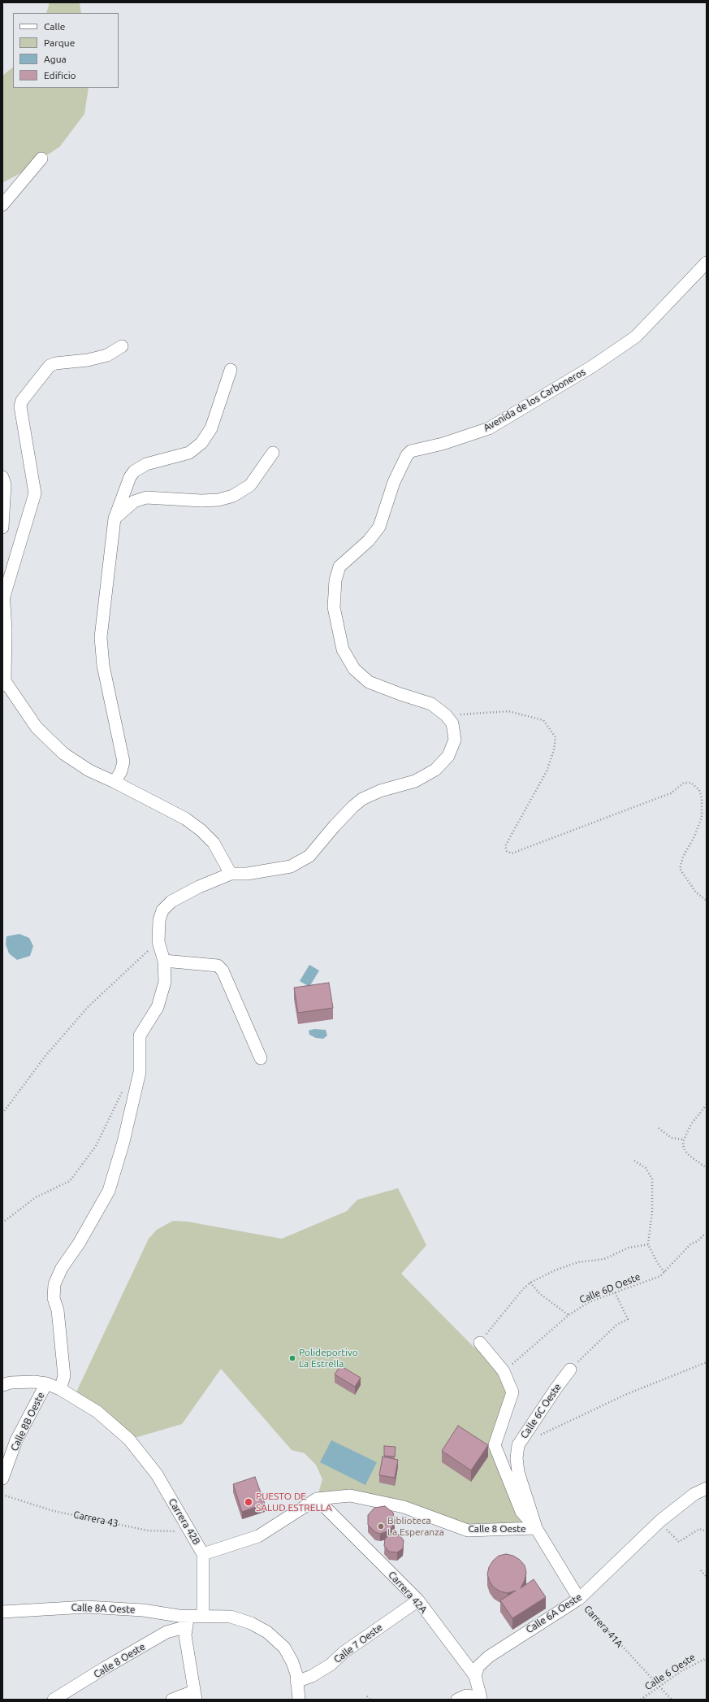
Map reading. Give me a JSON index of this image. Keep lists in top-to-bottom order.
{
  "streets": {
    "street": [
      "Avenida de los Carboneros",
      "Calle 6C Oeste",
      "Calle 8B Oeste",
      "Carrera 42B",
      "Calle 8 Oeste",
      "Carrera 42A",
      "Calle 8A Oeste",
      "Calle 6A Oeste",
      "Carrera 41A",
      "Calle 7 Oeste"
    ],
    "path": ["Calle 6D Oeste", "Carrera 43", "Calle 6 Oeste"]
  },
  "crossings": [
    ["Avenida de los Carboneros", "Carrera 42B"],
    ["Calle 6C Oeste", "Calle 8 Oeste"],
    ["Calle 6C Oeste", "Carrera 41A"],
    ["Calle 8B Oeste", "Carrera 42B"],
    ["Carrera 43", "Carrera 42B"],
    ["Carrera 42B", "Calle 8 Oeste"],
    ["Carrera 42B", "Calle 8A Oeste"],
    ["Calle 8 Oeste", "Carrera 42A"],
    ["Calle 8 Oeste", "Calle 8A Oeste"],
    ["Calle 8 Oeste", "Carrera 41A"],
    ["Carrera 42A", "Calle 6A Oeste"],
    ["Carrera 42A", "Calle 7 Oeste"],
    ["Calle 6A Oeste", "Carrera 41A"],
    ["Carrera 41A", "Calle 6 Oeste"]
  ],
  "places": ["Polideportivo La Estrella", "PUESTO DE SALUD ESTRELLA", "Biblioteca La Esperanza"],
  "legend": [
    "Calle",
    "Parque",
    "Agua",
    "Edificio"
  ]
}
